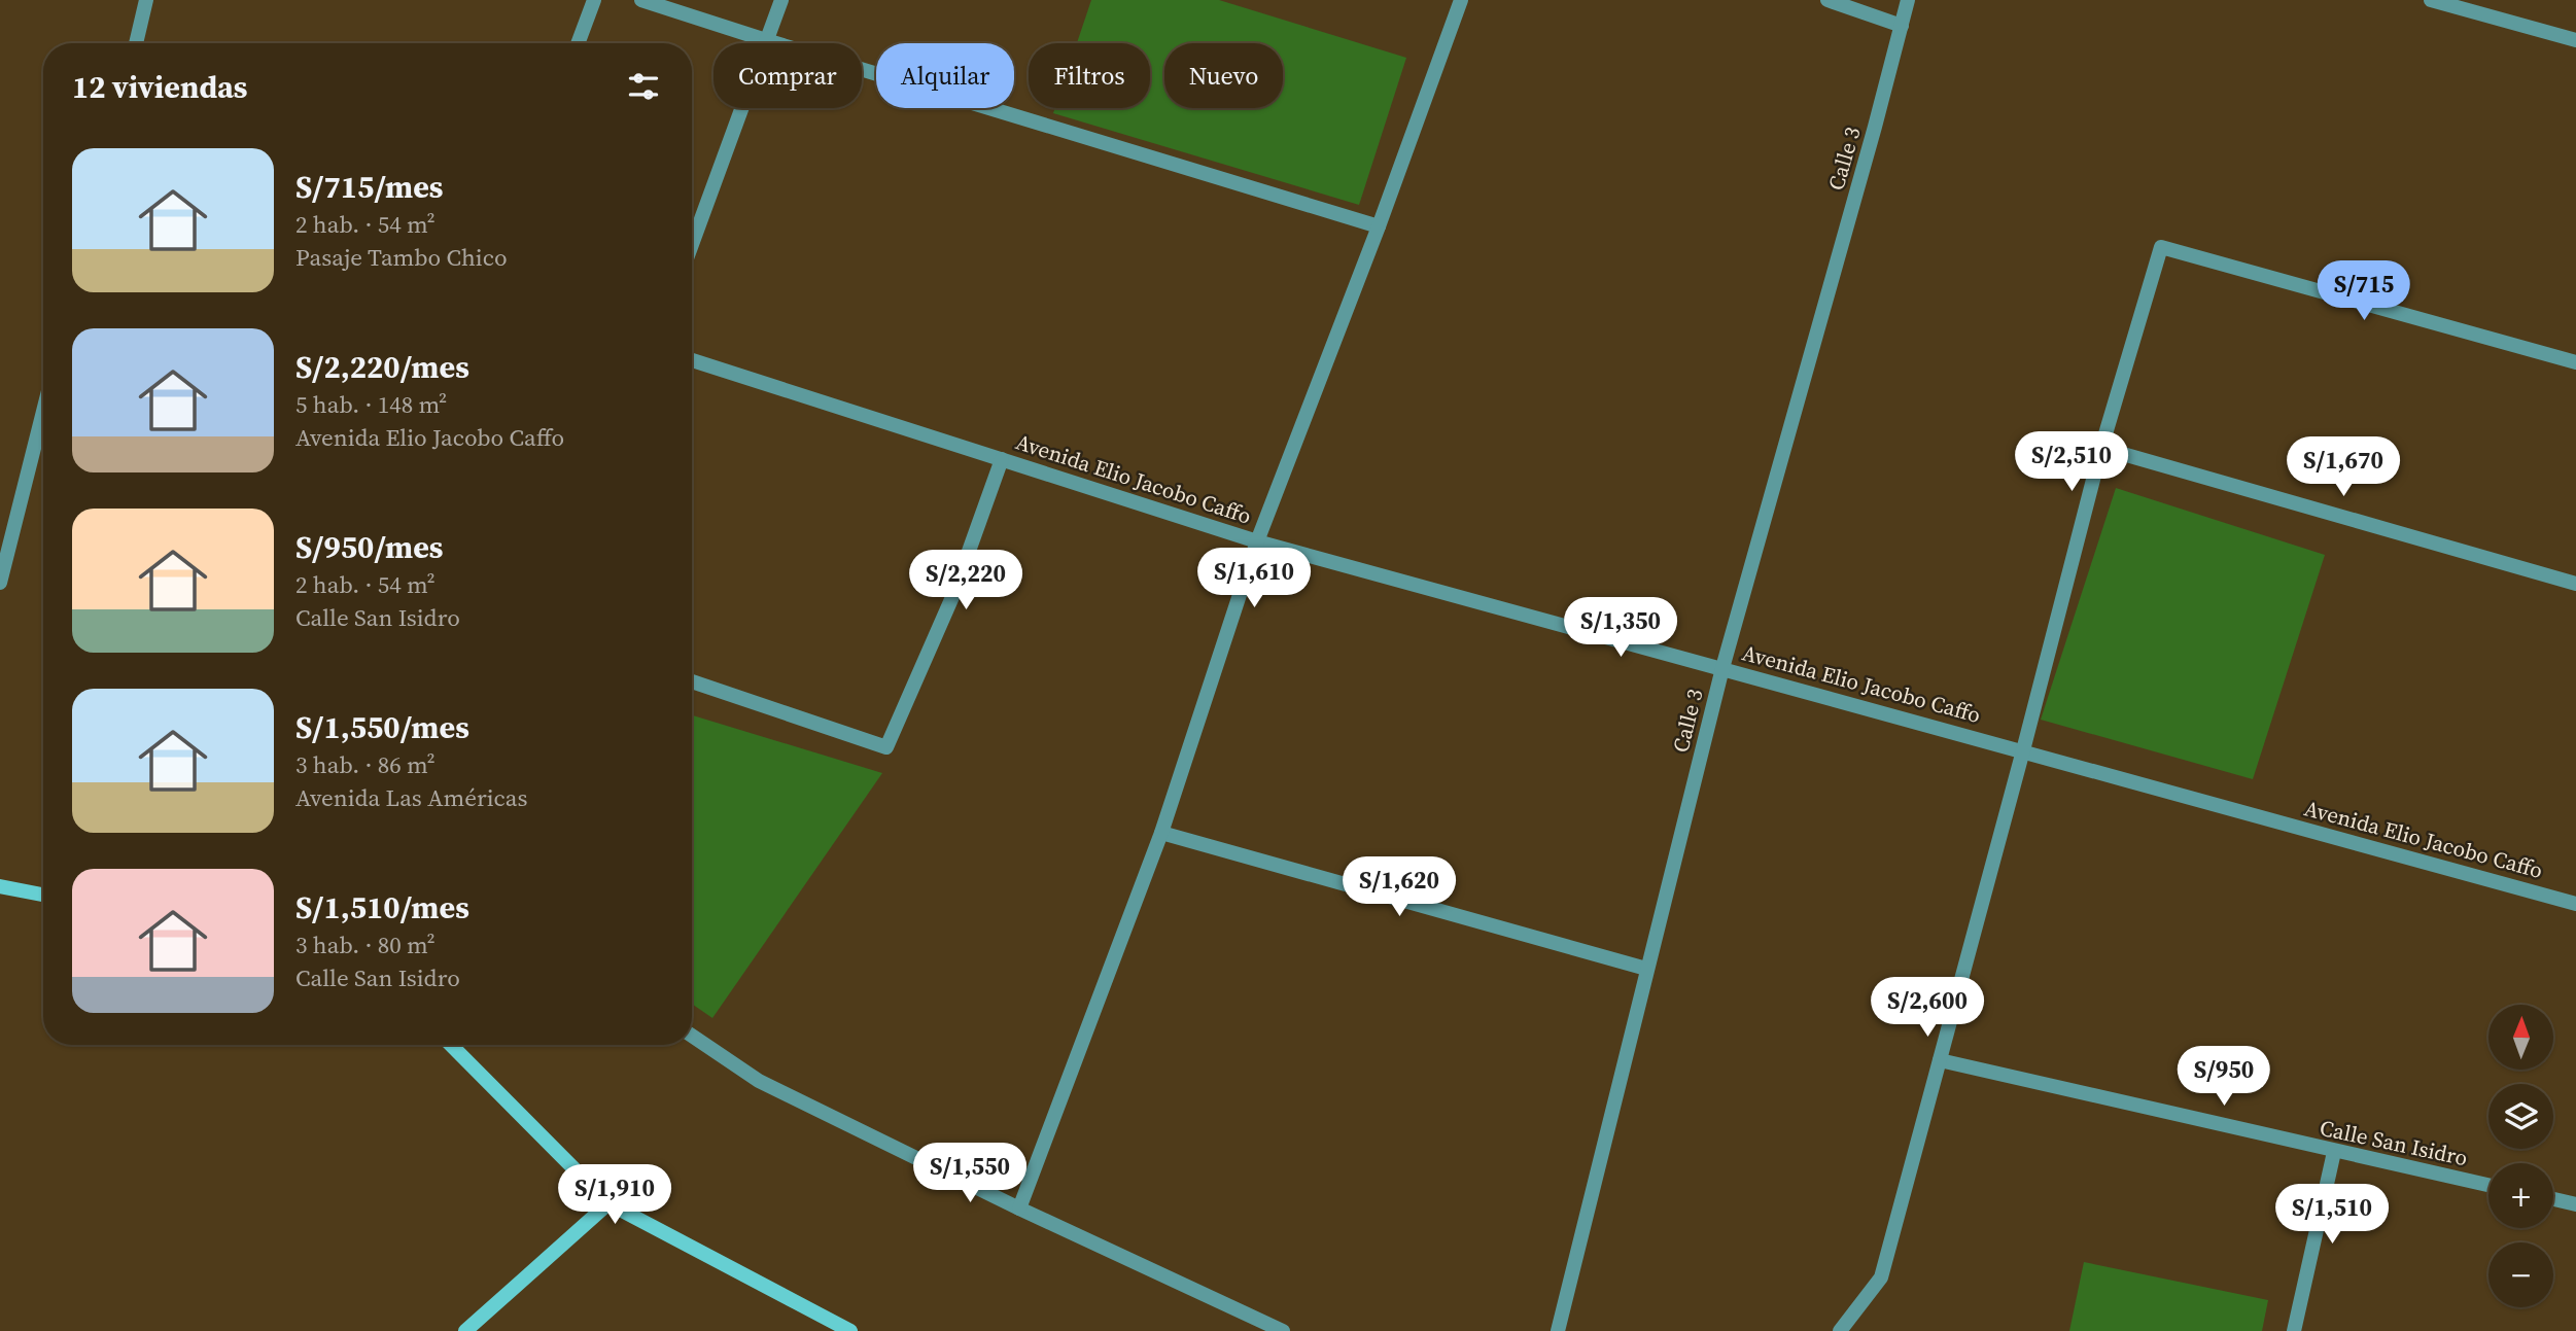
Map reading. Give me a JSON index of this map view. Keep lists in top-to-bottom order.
{
  "streets": {
    "street": ["Calle 3", "Avenida Elio Jacobo Caffo", "Calle San Isidro"]
  },
  "crossings": [
    ["Calle 3", "Avenida Elio Jacobo Caffo"]
  ],
  "north": "top",
  "page": {
    "chip": [
      "Comprar",
      "Alquilar",
      "Filtros",
      "Nuevo"
    ],
    "heading": "12 viviendas",
    "list": [
      {
        "name": "S/715/mes",
        "note": "2 hab. · 54 m² · Pasaje Tambo Chico"
      },
      {
        "name": "S/2,220/mes",
        "note": "5 hab. · 148 m² · Avenida Elio Jacobo Caffo"
      },
      {
        "name": "S/950/mes",
        "note": "2 hab. · 54 m² · Calle San Isidro"
      },
      {
        "name": "S/1,550/mes",
        "note": "3 hab. · 86 m² · Avenida Las Américas"
      },
      {
        "name": "S/1,510/mes",
        "note": "3 hab. · 80 m² · Calle San Isidro"
      }
    ],
    "price": [
      "S/715",
      "S/2,510",
      "S/1,670",
      "S/1,610",
      "S/2,220",
      "S/1,350",
      "S/1,620",
      "S/2,600",
      "S/950",
      "S/1,550",
      "S/1,910",
      "S/1,510"
    ],
    "map_buttons": ["+", "−"]
  }
}
